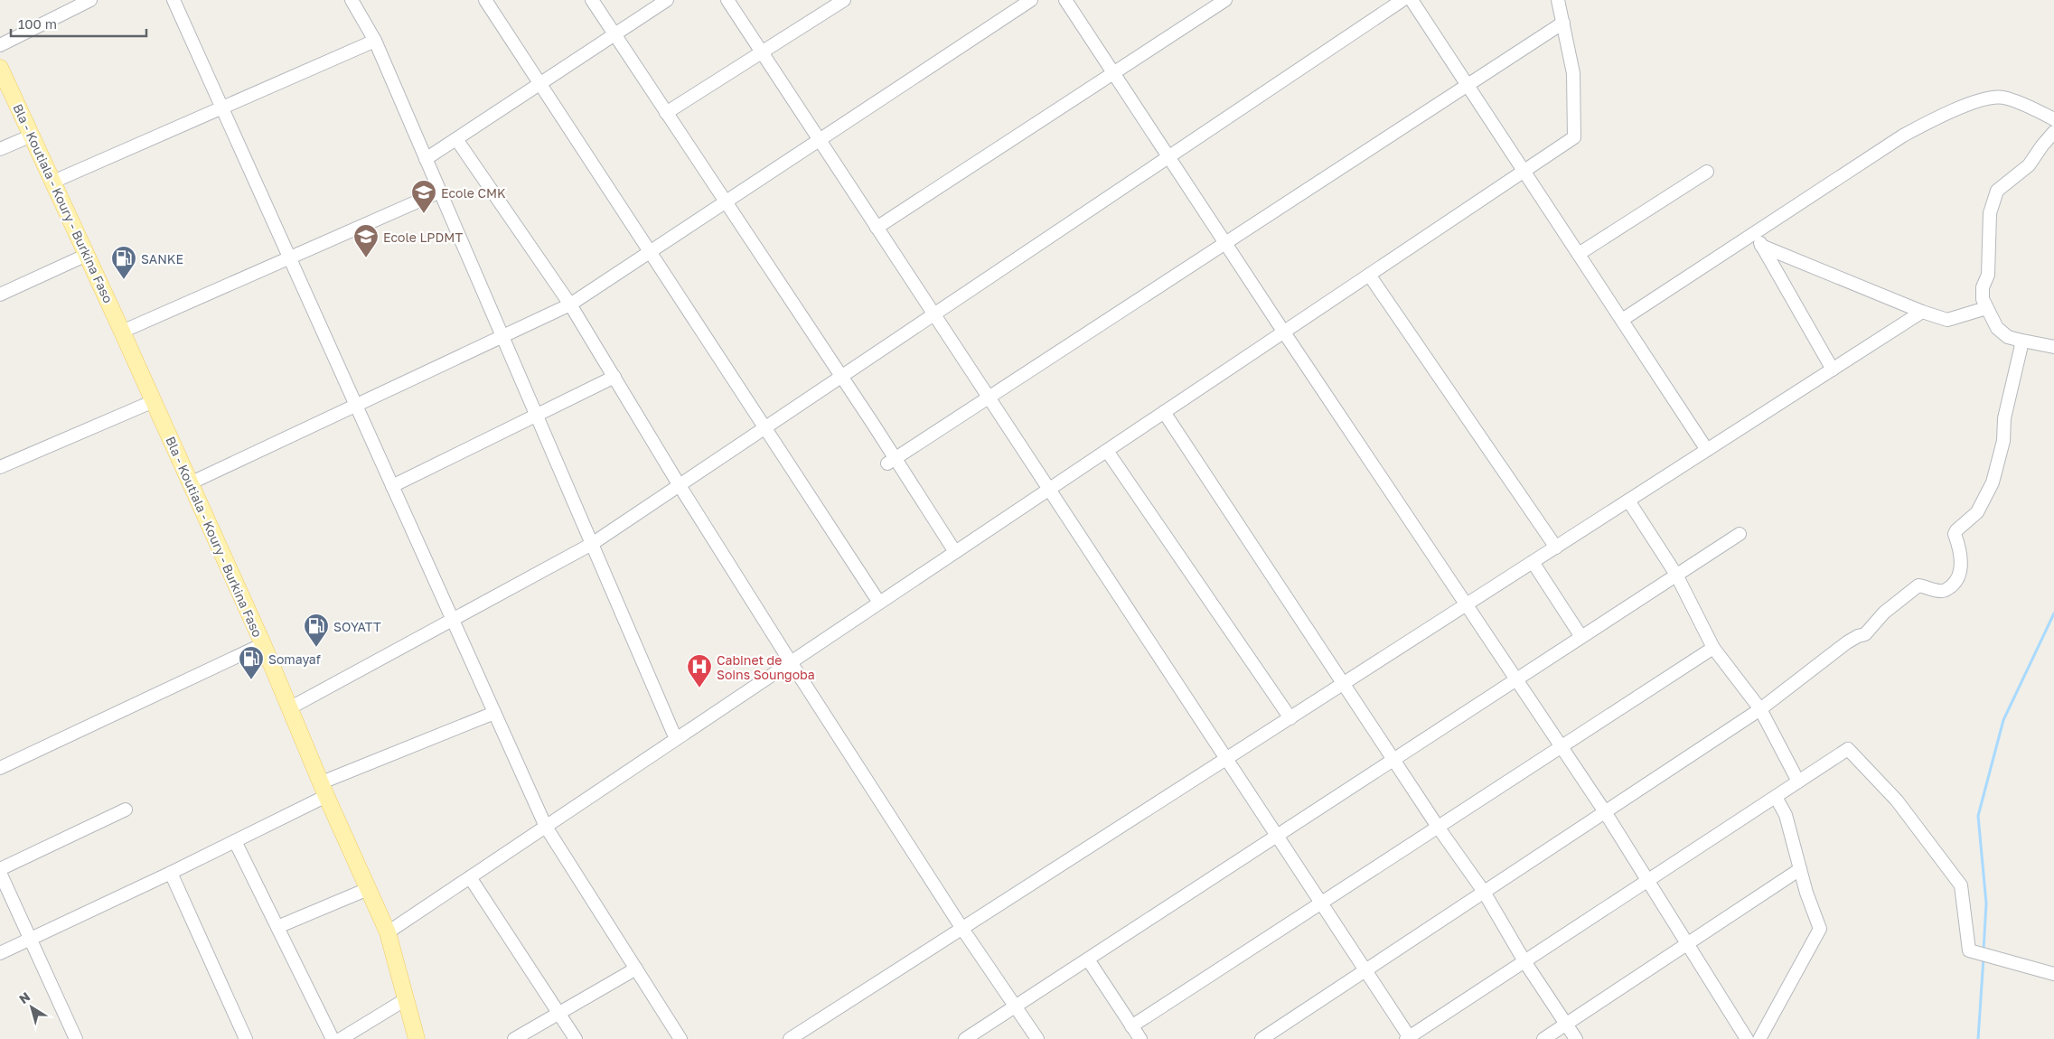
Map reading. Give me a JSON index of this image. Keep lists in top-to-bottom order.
{
  "streets": {
    "main road": ["Bla - Koutiala - Koury - Burkina Faso"]
  },
  "places": {
    "school or university": ["Ecole CMK", "Ecole LPDMT"],
    "fuel station": ["SANKE", "SOYATT", "Somayaf"],
    "hospital": ["Cabinet de Soins Soungoba"]
  },
  "scale_bar": "100 m",
  "north": "top left"
}
